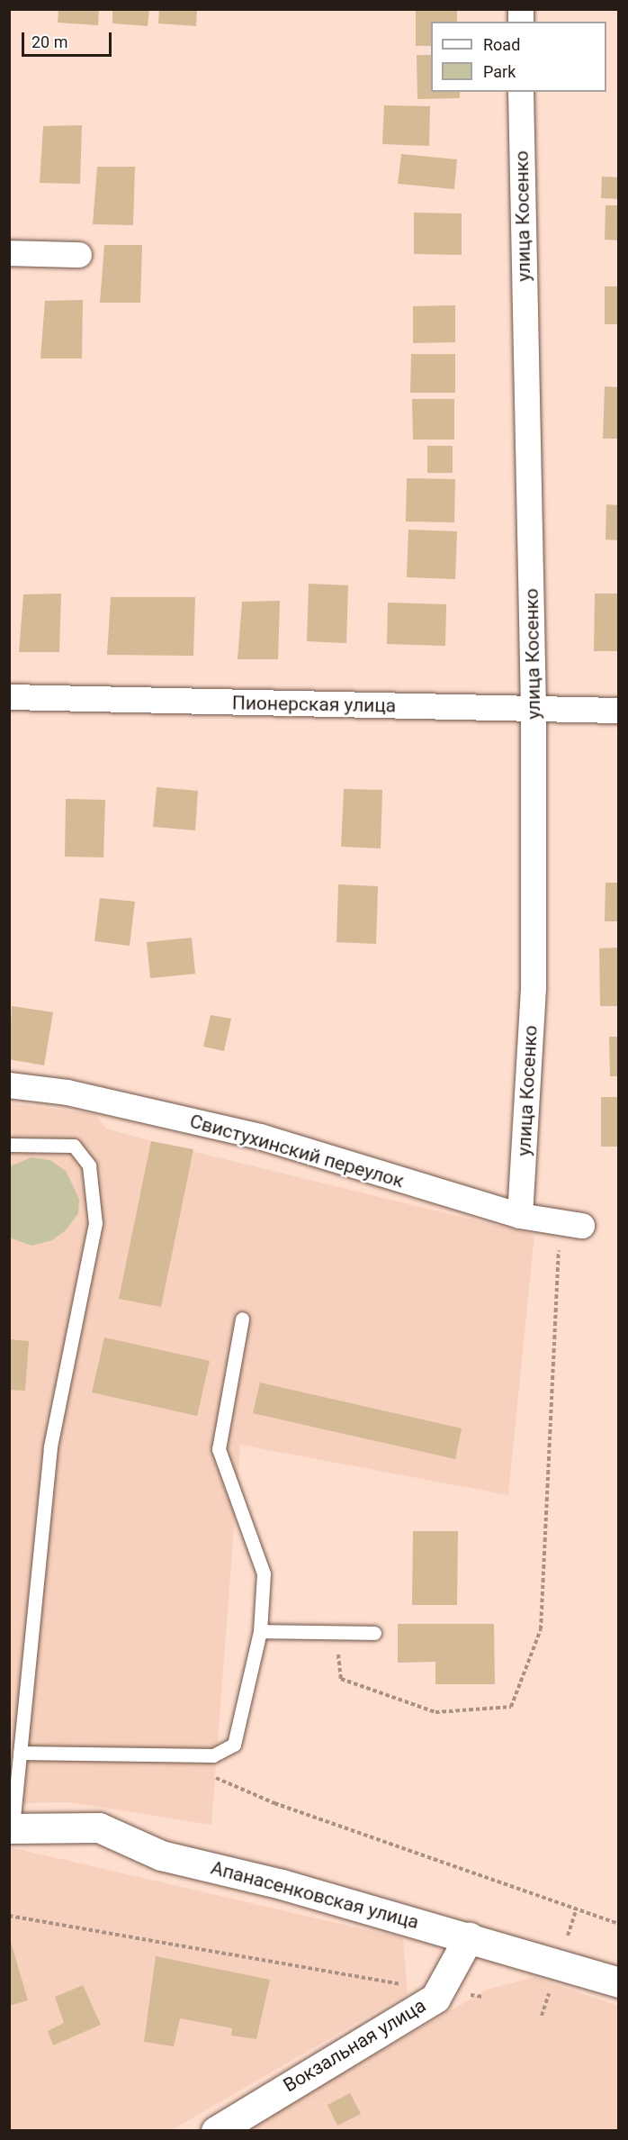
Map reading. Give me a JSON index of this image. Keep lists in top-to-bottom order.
{
  "streets": {
    "main road": ["Апанасенковская улица", "Вокзальная улица"],
    "street": ["улица Косенко", "Пионерская улица", "Свистухинский переулок"]
  },
  "crossings": [
    ["улица Косенко", "Пионерская улица"],
    ["улица Косенко", "Свистухинский переулок"],
    ["Апанасенковская улица", "Вокзальная улица"]
  ],
  "legend": ["Road", "Park"],
  "scale_bar": "20 m"
}
